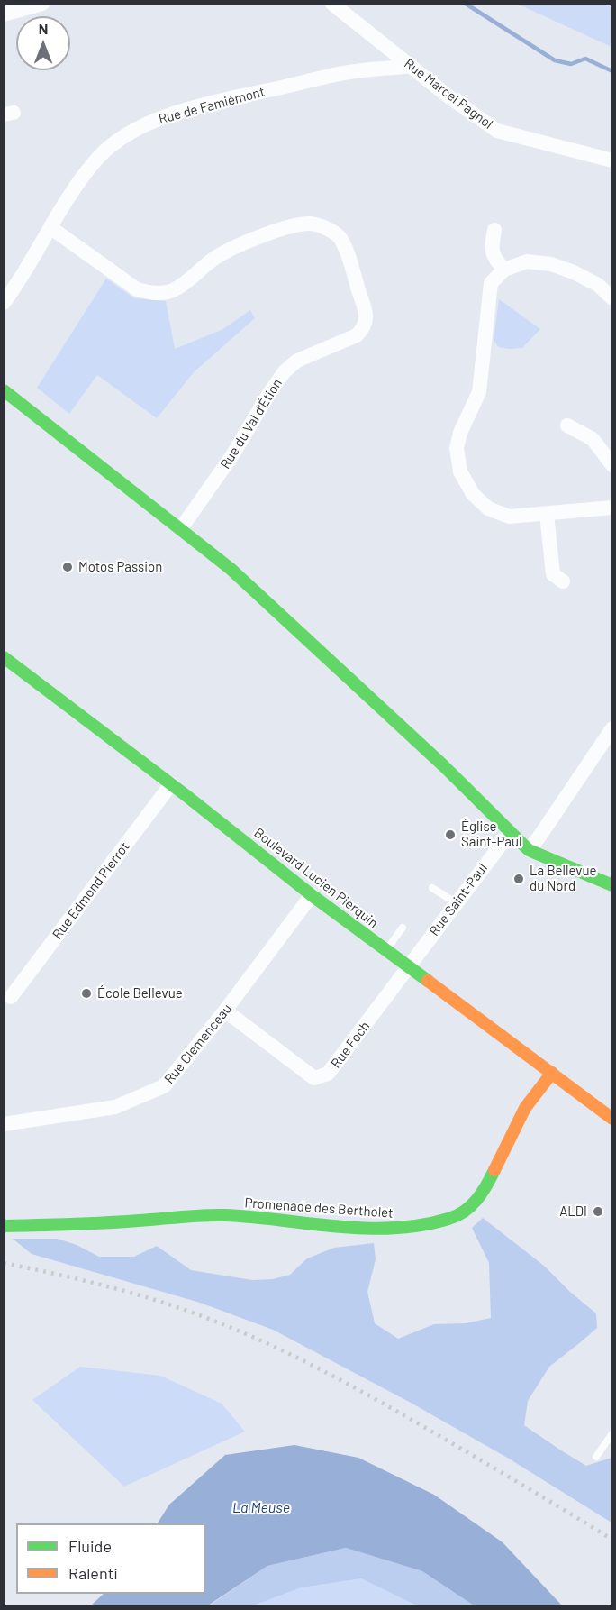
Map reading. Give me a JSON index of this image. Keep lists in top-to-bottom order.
{
  "streets": {
    "street": [
      "Rue Marcel Pagnol",
      "Rue de Famiémont",
      "Rue du Val d'Étion",
      "Boulevard Lucien Pierquin",
      "Rue Edmond Pierrot",
      "Rue Saint-Paul",
      "Rue Clemenceau",
      "Rue Foch",
      "Promenade des Bertholet"
    ]
  },
  "crossings": [
    ["Rue Marcel Pagnol", "Rue de Famiémont"],
    ["Rue de Famiémont", "Rue du Val d'Étion"],
    ["Boulevard Lucien Pierquin", "Rue Edmond Pierrot"],
    ["Boulevard Lucien Pierquin", "Rue Saint-Paul"],
    ["Boulevard Lucien Pierquin", "Rue Clemenceau"],
    ["Boulevard Lucien Pierquin", "Rue Foch"],
    ["Boulevard Lucien Pierquin", "Promenade des Bertholet"],
    ["Rue Saint-Paul", "Rue Foch"],
    ["Rue Clemenceau", "Rue Foch"]
  ],
  "water": ["La Meuse"],
  "places": [
    "Motos Passion",
    "Église Saint-Paul",
    "La Bellevue du Nord",
    "École Bellevue",
    "ALDI"
  ],
  "legend": ["Fluide", "Ralenti"],
  "north": "top"
}
